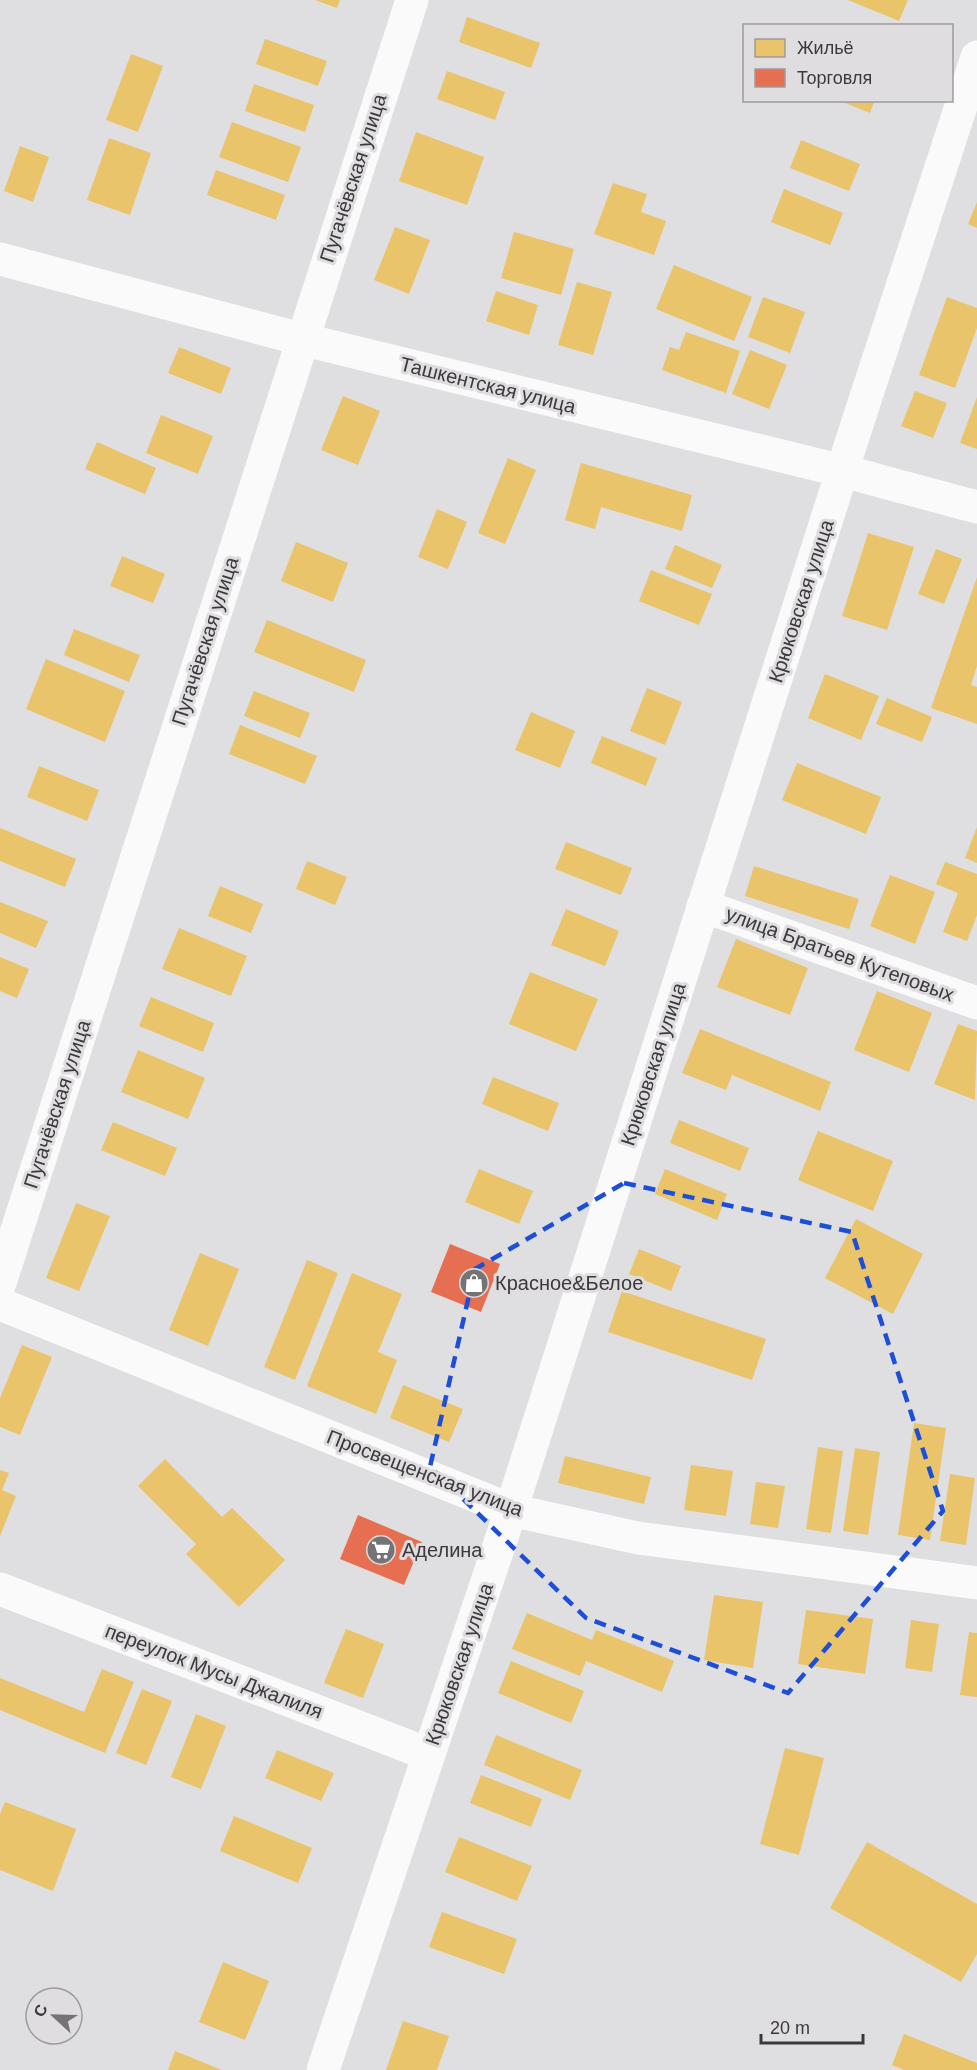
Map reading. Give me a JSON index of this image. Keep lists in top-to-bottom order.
{
  "streets": {
    "street": [
      "Пугачёвская улица",
      "Ташкентская улица",
      "Крюковская улица",
      "улица Братьев Кутеповых",
      "Просвещенская улица",
      "переулок Мусы Джалиля"
    ]
  },
  "crossings": [
    ["Пугачёвская улица", "Ташкентская улица"],
    ["Ташкентская улица", "Крюковская улица"],
    ["Крюковская улица", "улица Братьев Кутеповых"],
    ["Крюковская улица", "Просвещенская улица"],
    ["Крюковская улица", "переулок Мусы Джалиля"]
  ],
  "places": {
    "shop": ["Красное&Белое"],
    "supermarket": ["Аделина"]
  },
  "legend": ["Жильё", "Торговля"],
  "scale_bar": "20 m",
  "north": "left"
}
